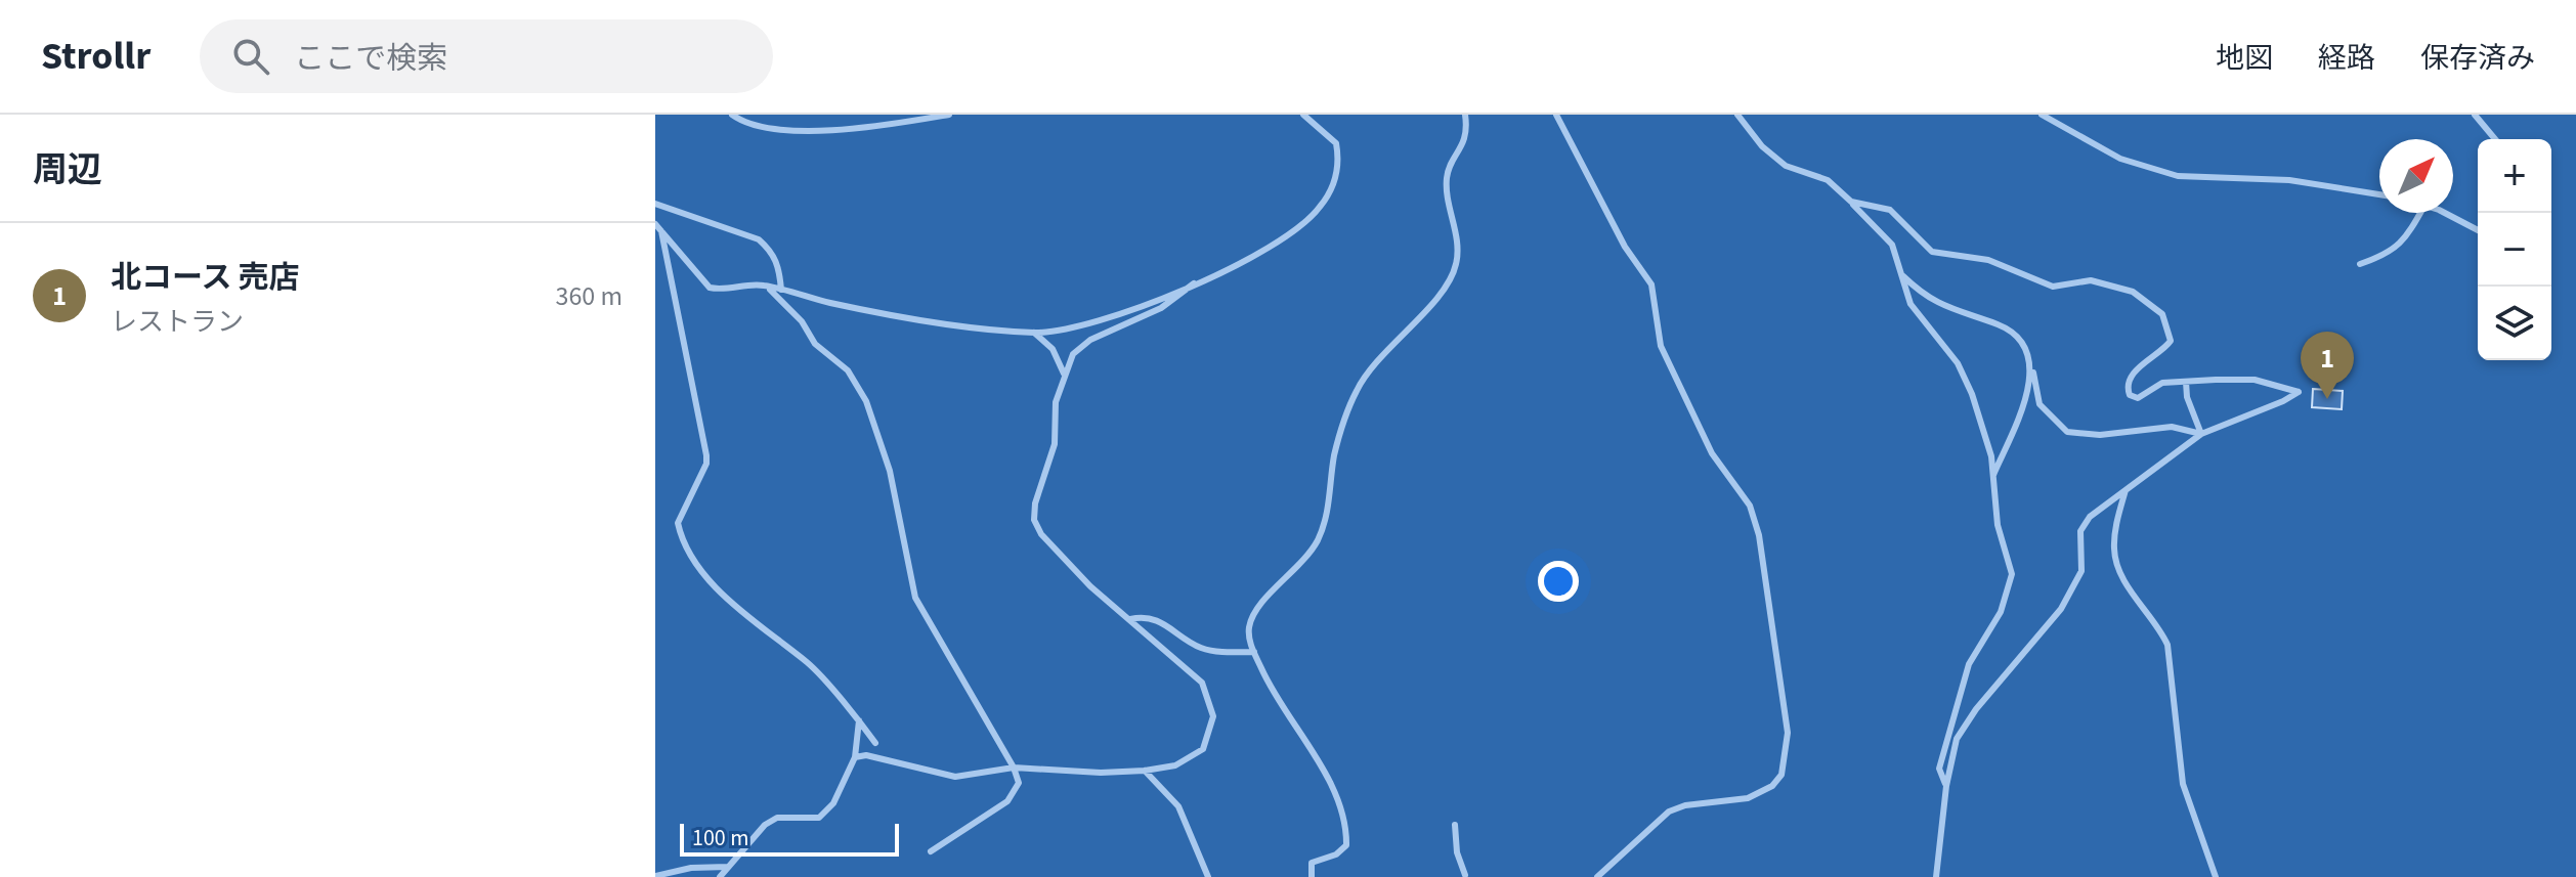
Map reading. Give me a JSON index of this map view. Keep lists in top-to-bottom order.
{
  "scale_bar": "100 m",
  "north": "top right",
  "page": {
    "header": "Strollr",
    "search": "ここで検索",
    "nav": ["地図", "経路", "保存済み"],
    "heading": "周辺",
    "map_buttons": ["+", "−"],
    "list": [
      {
        "mark": "1",
        "name": "北コース 売店",
        "note": "レストラン",
        "value": "360 m"
      }
    ],
    "pins": "1",
    "scale": "100 m"
  }
}
